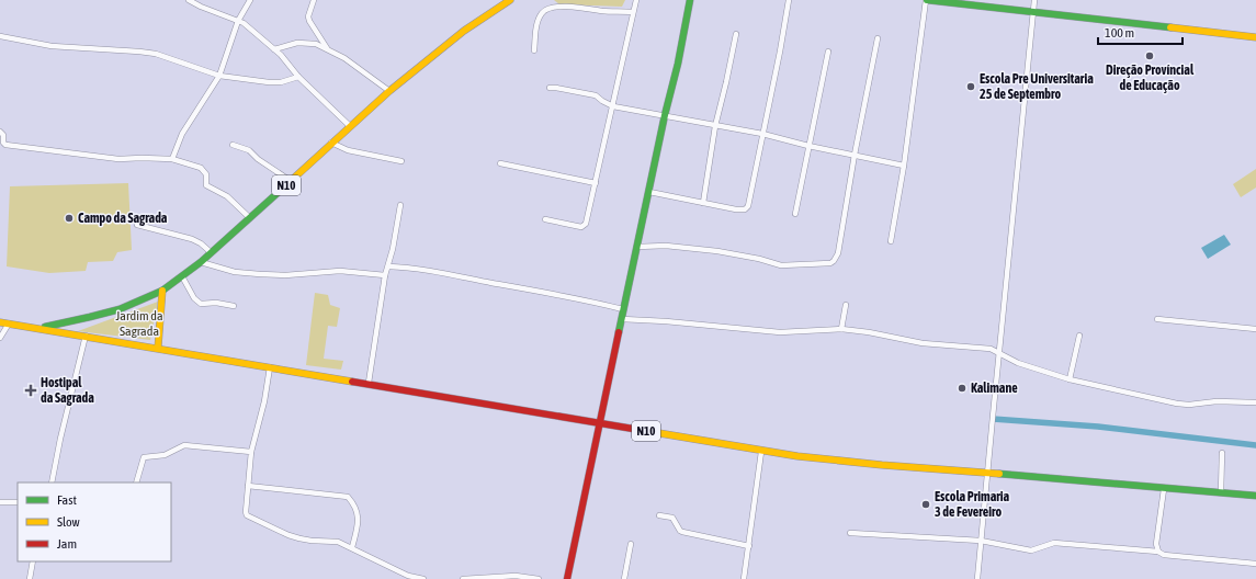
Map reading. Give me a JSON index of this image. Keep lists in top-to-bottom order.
{
  "streets": {
    "main road": ["N10"]
  },
  "parks": ["Jardim da Sagrada"],
  "places": {
    "other": [
      "Direção Províncial de Educação",
      "Escola Pre Universitaria 25 de Septembro",
      "Campo da Sagrada",
      "Kalimane",
      "Escola Primaria 3 de Fevereiro"
    ],
    "health": ["Hostipal da Sagrada"]
  },
  "legend": ["Fast", "Slow", "Jam"],
  "scale_bar": "100 m"
}
